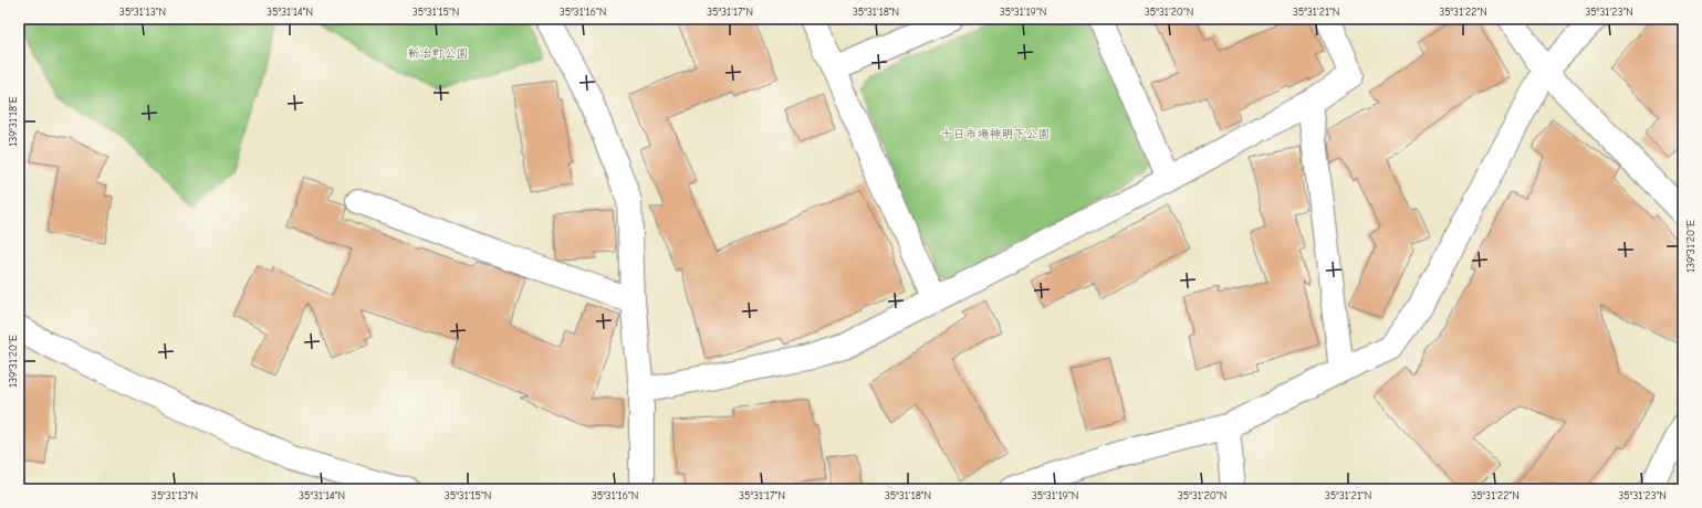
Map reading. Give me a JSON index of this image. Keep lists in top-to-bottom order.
{
  "parks": ["新治町公園", "十日市場神明下公園"],
  "coordinates": [
    "35°31'13\"N",
    "35°31'14\"N",
    "35°31'15\"N",
    "35°31'16\"N",
    "35°31'17\"N",
    "35°31'18\"N",
    "35°31'19\"N",
    "35°31'20\"N",
    "35°31'21\"N",
    "35°31'22\"N",
    "35°31'23\"N",
    "139°31'18\"E",
    "139°31'20\"E"
  ]
}
